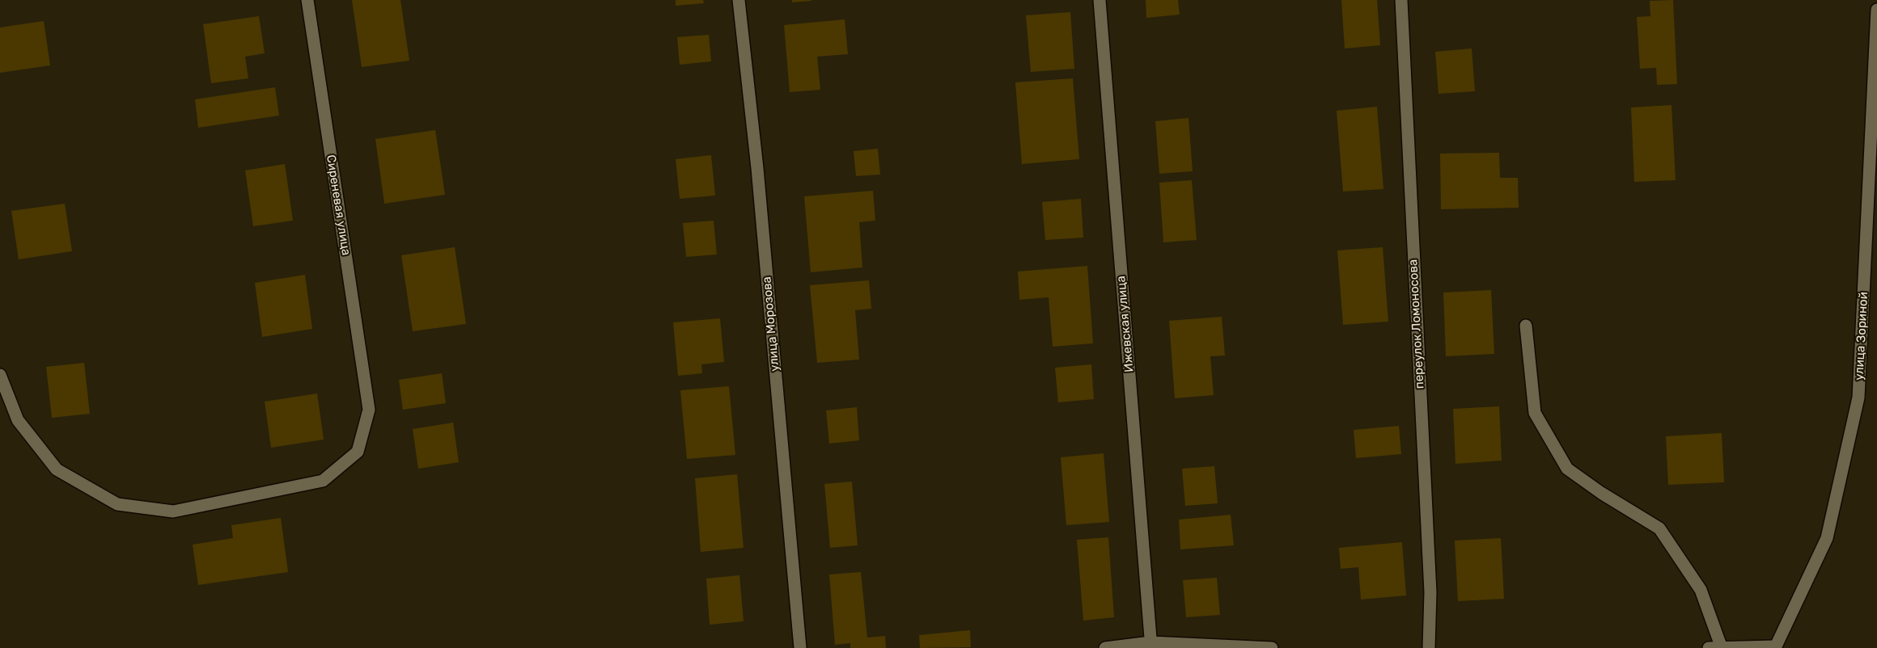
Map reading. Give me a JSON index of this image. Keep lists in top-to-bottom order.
{
  "streets": {
    "street": [
      "Сиреневая улица",
      "улица Морозова",
      "Ижевская улица",
      "переулок Ломоносова",
      "улица Зориной"
    ]
  }
}
